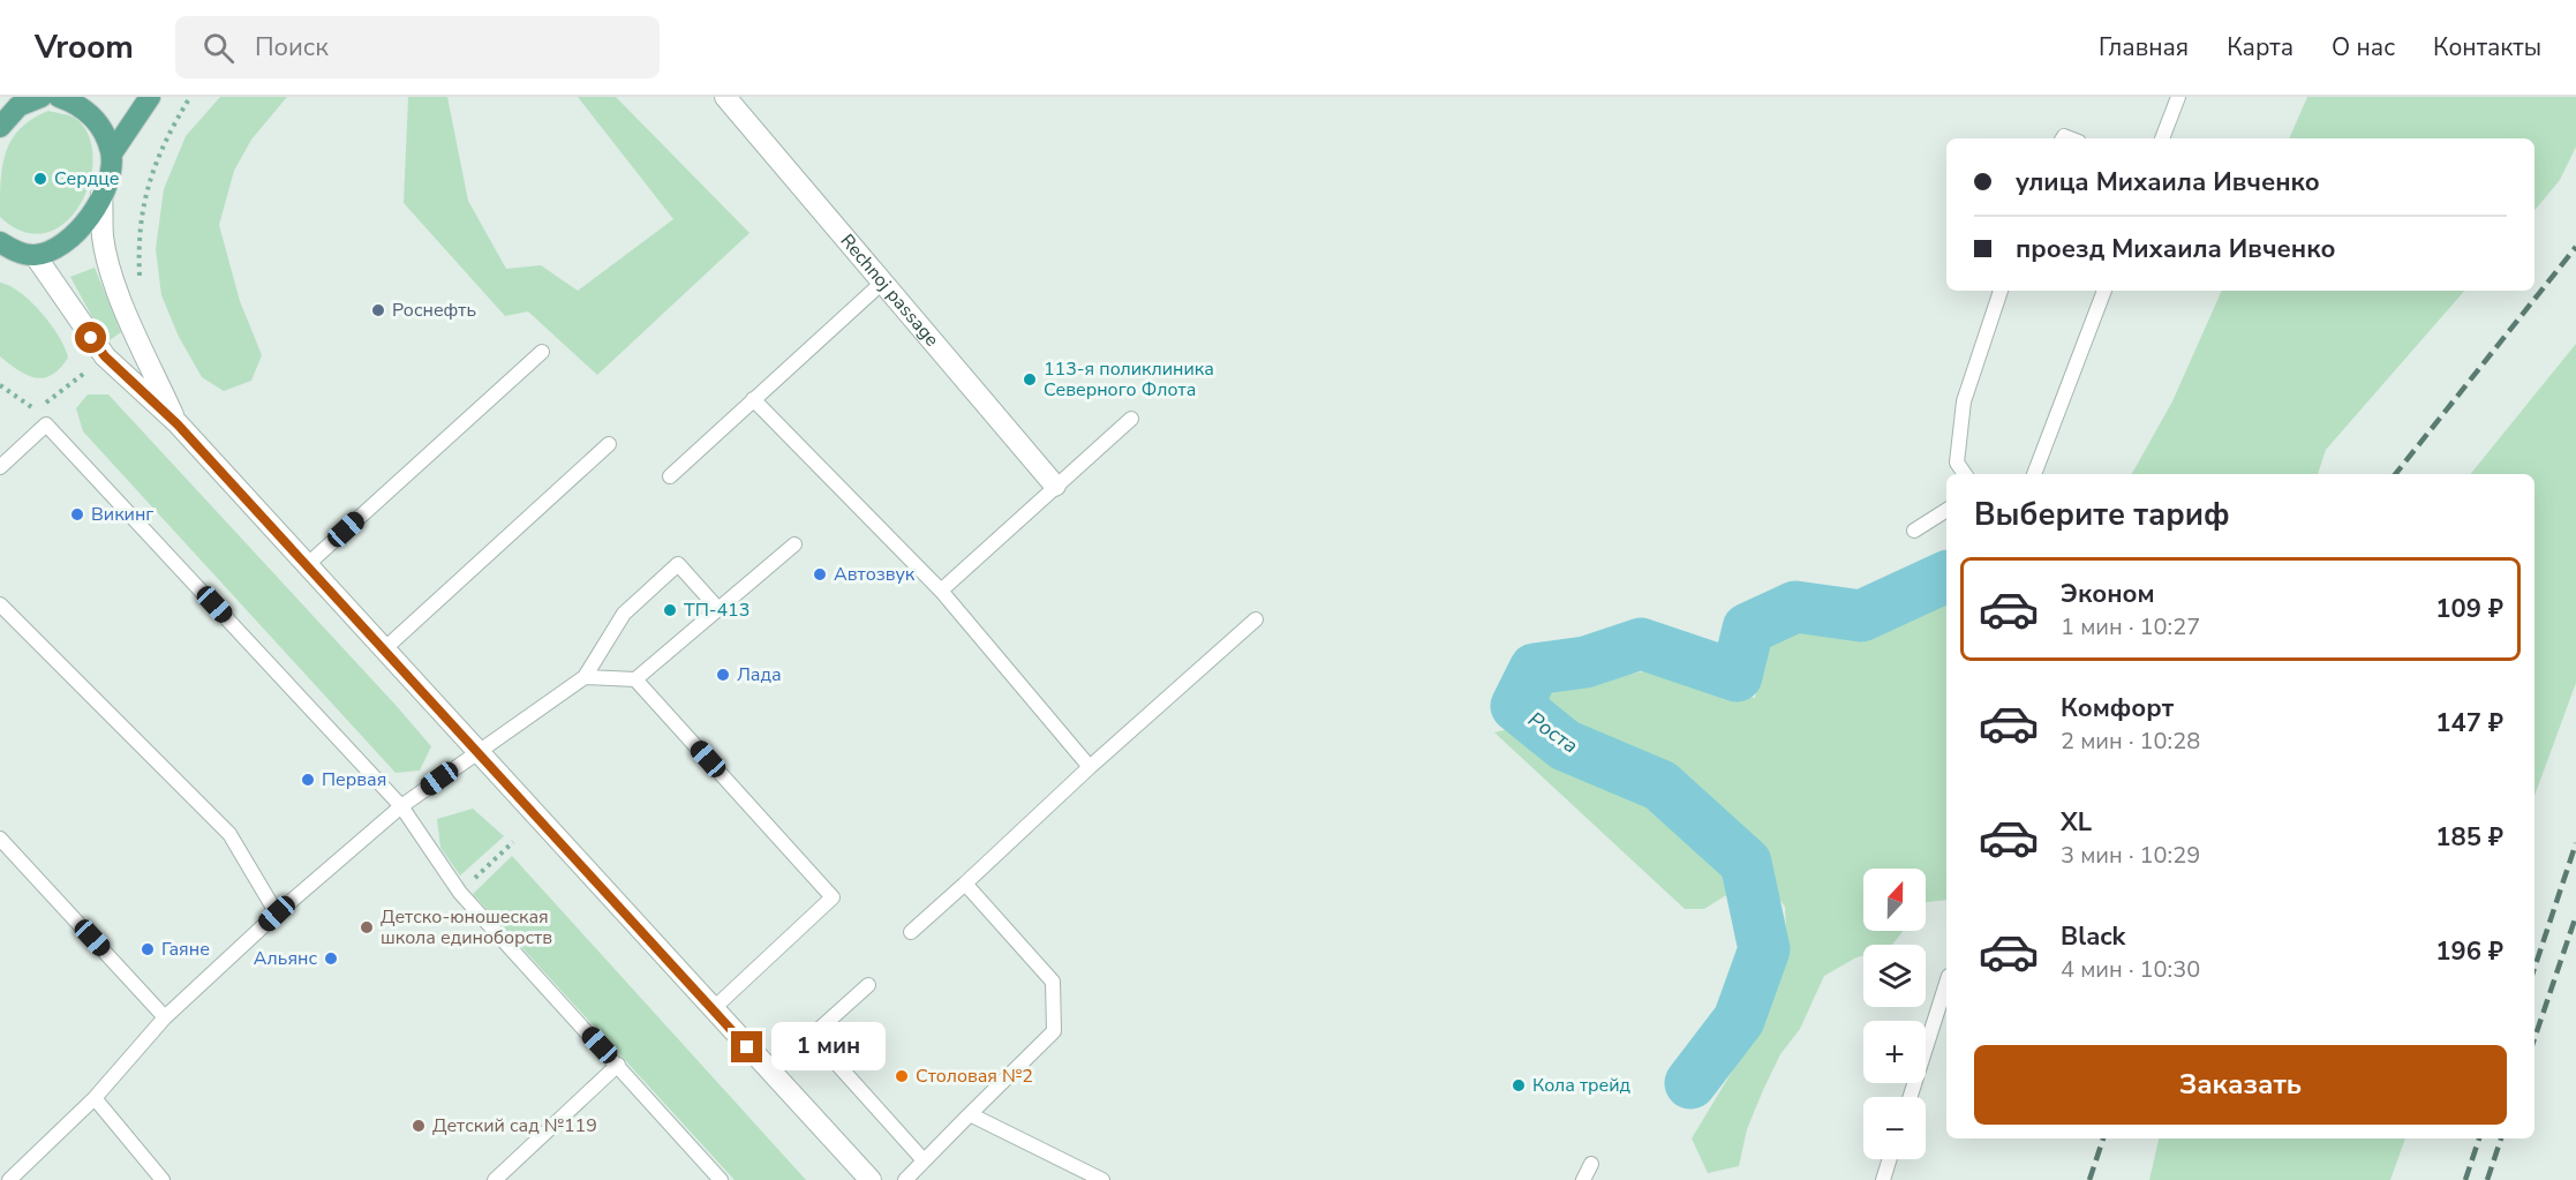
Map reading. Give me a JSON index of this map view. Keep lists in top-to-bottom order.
{
  "streets": {
    "street": ["Rechnoj passage"]
  },
  "water": ["Роста"],
  "places": [
    "Сердце",
    "Роснефть",
    "113-я поликлиника Северного Флота",
    "Викинг",
    "Автозвук",
    "ТП-413",
    "Лада",
    "Первая",
    "Детско-юношеская школа единоборств",
    "Гаяне",
    "Альянс",
    "Столовая №2",
    "Кола трейд",
    "Детский сад №119"
  ],
  "north": "top",
  "page": {
    "header": "Vroom",
    "search": "Поиск",
    "nav": [
      "Главная",
      "Карта",
      "О нас",
      "Контакты"
    ],
    "banner": ["улица Михаила Ивченко", "проезд Михаила Ивченко"],
    "heading": "Выберите тариф",
    "list": [
      {
        "name": "Эконом",
        "note": "1 мин · 10:27",
        "value": "109 ₽"
      },
      {
        "name": "Комфорт",
        "note": "2 мин · 10:28",
        "value": "147 ₽"
      },
      {
        "name": "XL",
        "note": "3 мин · 10:29",
        "value": "185 ₽"
      },
      {
        "name": "Black",
        "note": "4 мин · 10:30",
        "value": "196 ₽"
      }
    ],
    "map_buttons": ["+", "−"],
    "bubble": "1 мин",
    "buttons": "Заказать"
  }
}
